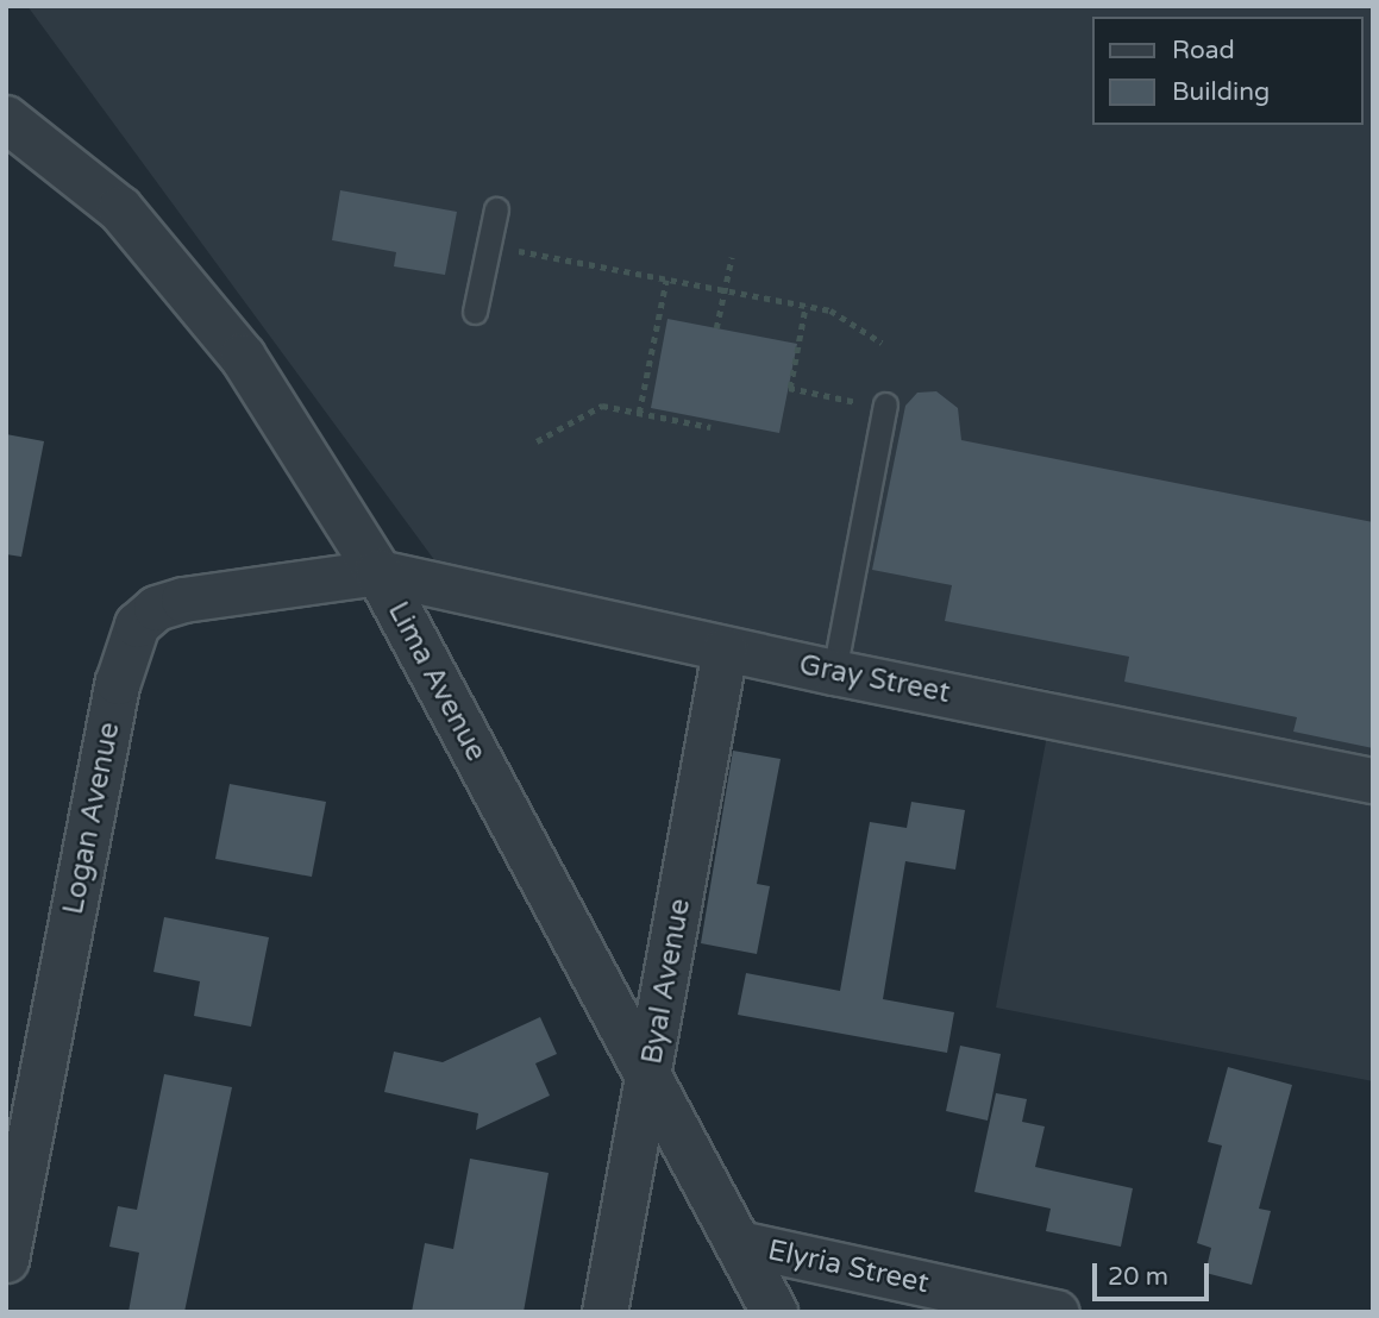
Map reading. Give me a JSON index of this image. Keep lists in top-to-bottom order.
{
  "streets": {
    "street": [
      "Gray Street",
      "Lima Avenue",
      "Logan Avenue",
      "Byal Avenue",
      "Elyria Street"
    ]
  },
  "crossings": [
    ["Gray Street", "Lima Avenue"],
    ["Gray Street", "Logan Avenue"],
    ["Gray Street", "Byal Avenue"],
    ["Lima Avenue", "Logan Avenue"],
    ["Lima Avenue", "Byal Avenue"],
    ["Lima Avenue", "Elyria Street"]
  ],
  "legend": ["Road", "Building"],
  "scale_bar": "20 m"
}
